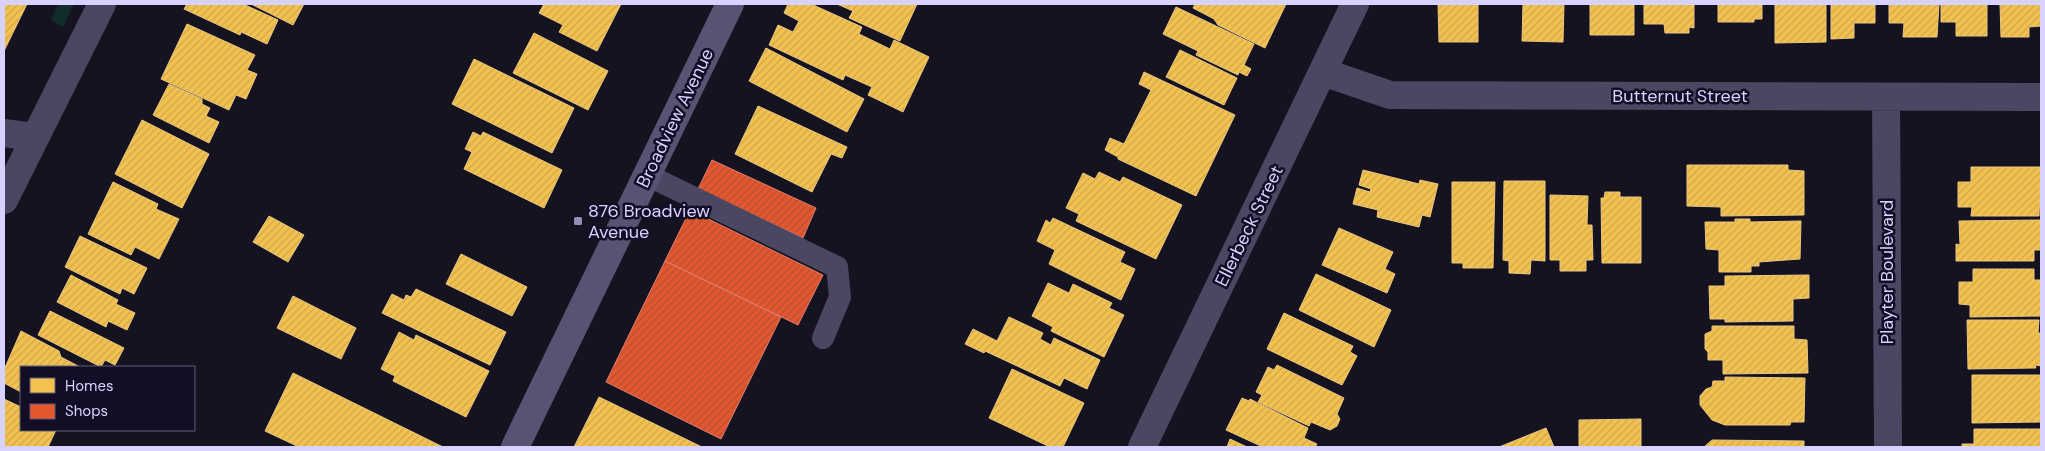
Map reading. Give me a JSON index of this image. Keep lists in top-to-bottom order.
{
  "streets": {
    "main road": ["Broadview Avenue"],
    "street": ["Butternut Street", "Ellerbeck Street", "Playter Boulevard"]
  },
  "crossings": [
    ["Butternut Street", "Ellerbeck Street"],
    ["Butternut Street", "Playter Boulevard"]
  ],
  "places": {
    "transit": ["876 Broadview Avenue"]
  },
  "legend": ["Homes", "Shops"]
}
